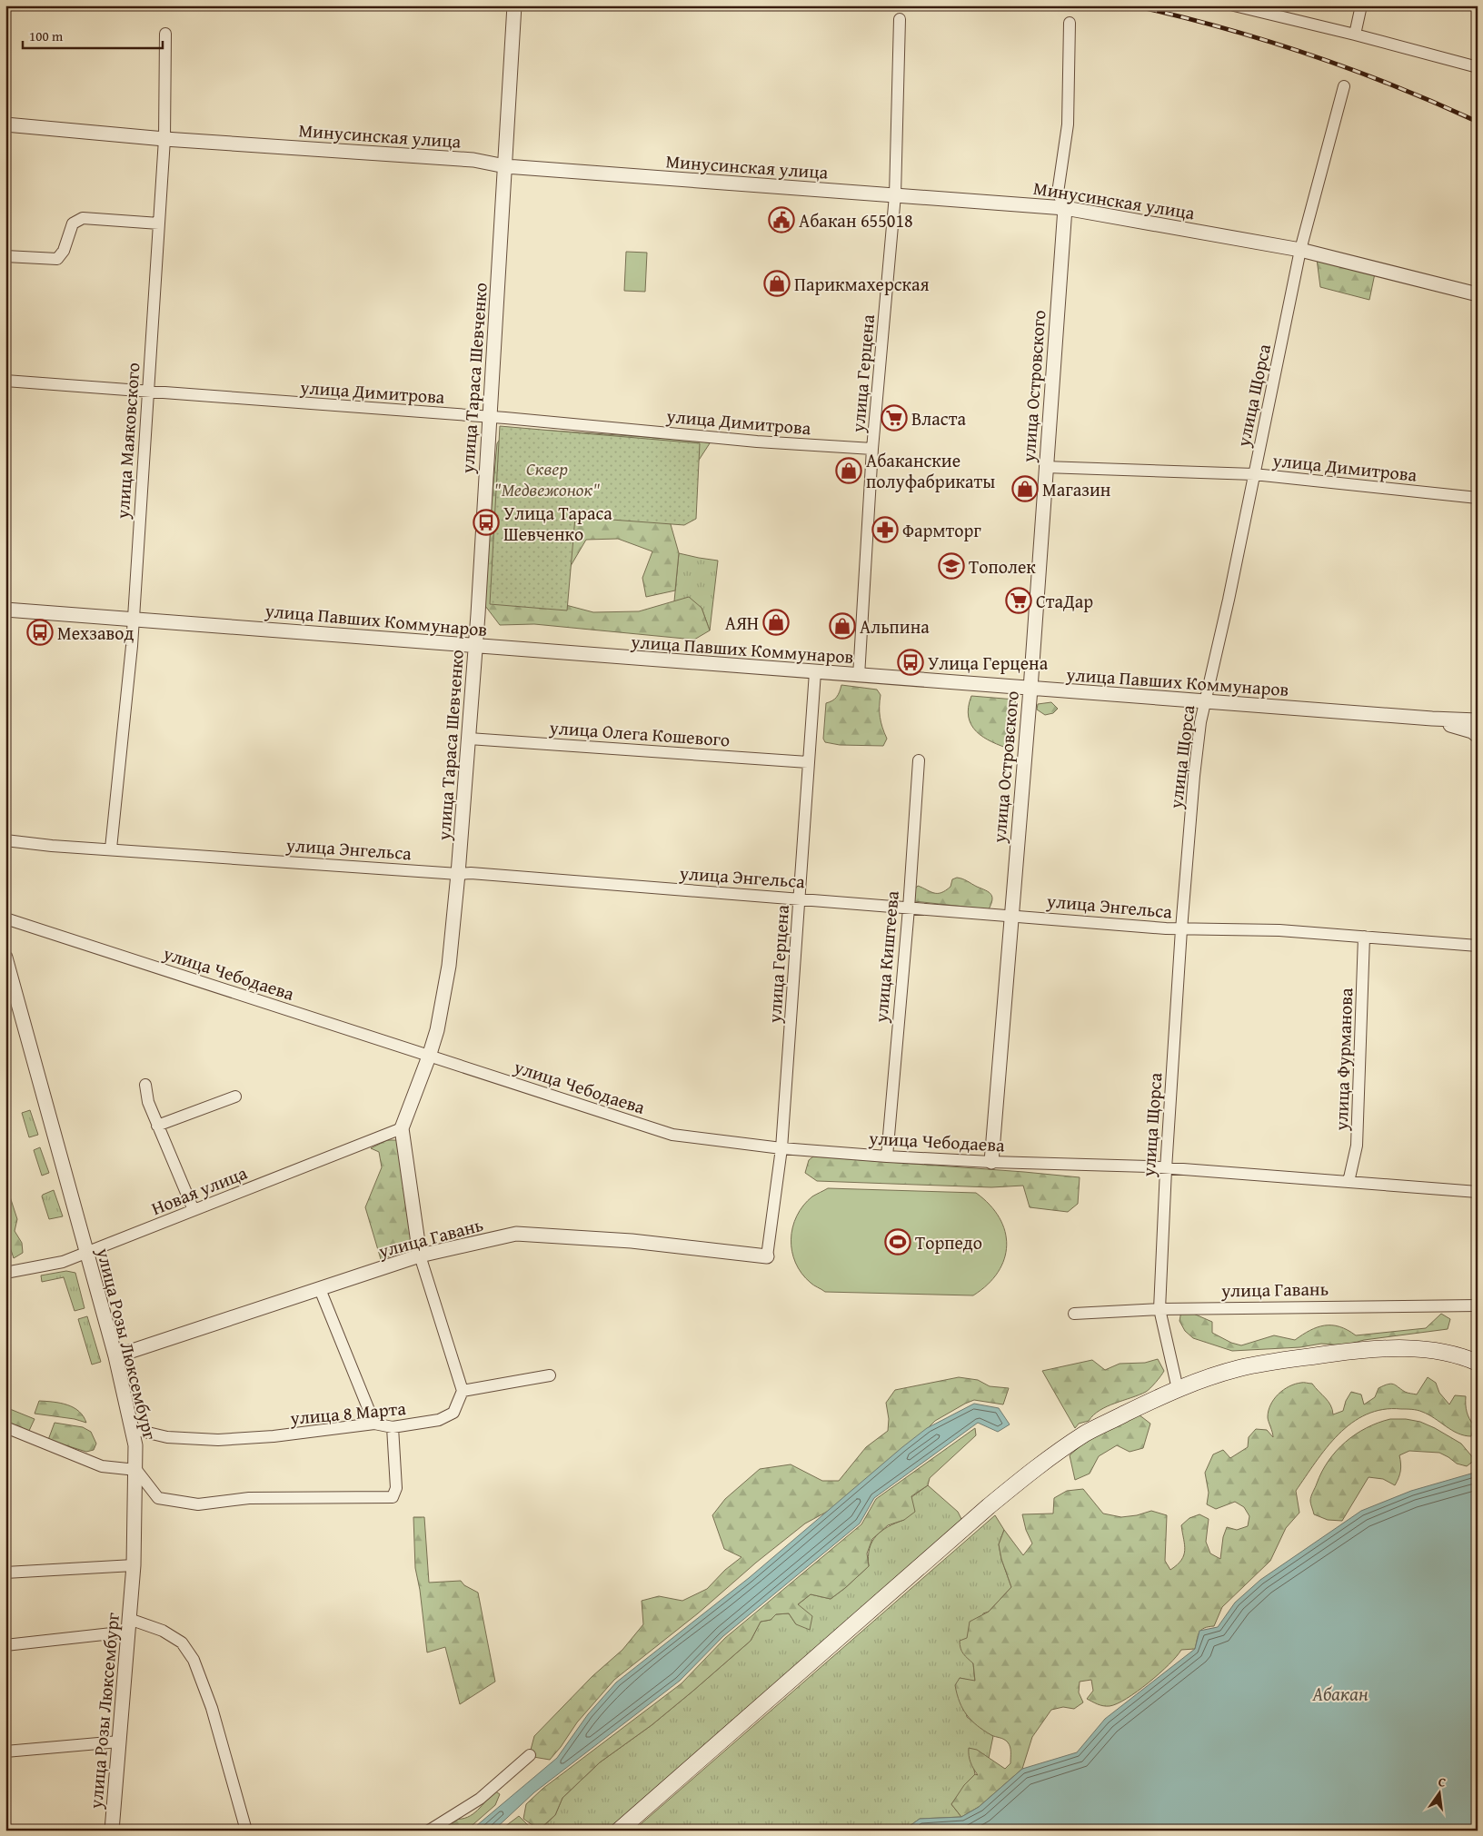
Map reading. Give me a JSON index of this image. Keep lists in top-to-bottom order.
{
  "streets": {
    "street": [
      "Минусинская улица",
      "улица Герцена",
      "улица Тараса Шевченко",
      "улица Островского",
      "улица Димитрова",
      "улица Щорса",
      "улица Маяковского",
      "улица Павших Коммунаров",
      "улица Олега Кошевого",
      "улица Энгельса",
      "улица Киштеева",
      "улица Чебодаева",
      "улица Фурманова",
      "Новая улица",
      "улица Гавань",
      "улица Розы Люксембург",
      "улица 8 Марта"
    ]
  },
  "crossings": [
    ["Минусинская улица", "улица Герцена"],
    ["Минусинская улица", "улица Тараса Шевченко"],
    ["Минусинская улица", "улица Островского"],
    ["Минусинская улица", "улица Щорса"],
    ["Минусинская улица", "улица Маяковского"],
    ["улица Герцена", "улица Димитрова"],
    ["улица Герцена", "улица Павших Коммунаров"],
    ["улица Герцена", "улица Олега Кошевого"],
    ["улица Герцена", "улица Энгельса"],
    ["улица Герцена", "улица Чебодаева"],
    ["улица Герцена", "улица Гавань"],
    ["улица Тараса Шевченко", "улица Димитрова"],
    ["улица Тараса Шевченко", "улица Павших Коммунаров"],
    ["улица Тараса Шевченко", "улица Олега Кошевого"],
    ["улица Тараса Шевченко", "улица Энгельса"],
    ["улица Тараса Шевченко", "улица Чебодаева"],
    ["улица Тараса Шевченко", "Новая улица"],
    ["улица Тараса Шевченко", "улица Гавань"],
    ["улица Тараса Шевченко", "улица 8 Марта"],
    ["улица Островского", "улица Димитрова"],
    ["улица Островского", "улица Павших Коммунаров"],
    ["улица Островского", "улица Энгельса"],
    ["улица Островского", "улица Чебодаева"],
    ["улица Димитрова", "улица Щорса"],
    ["улица Димитрова", "улица Маяковского"],
    ["улица Щорса", "улица Павших Коммунаров"],
    ["улица Щорса", "улица Энгельса"],
    ["улица Щорса", "улица Чебодаева"],
    ["улица Щорса", "улица Гавань"],
    ["улица Маяковского", "улица Павших Коммунаров"],
    ["улица Маяковского", "улица Энгельса"],
    ["улица Энгельса", "улица Киштеева"],
    ["улица Энгельса", "улица Фурманова"],
    ["улица Киштеева", "улица Чебодаева"],
    ["улица Чебодаева", "улица Фурманова"],
    ["Новая улица", "улица Розы Люксембург"],
    ["улица Гавань", "улица Розы Люксембург"],
    ["улица Розы Люксембург", "улица 8 Марта"]
  ],
  "water": ["Абакан"],
  "parks": ["Сквер \"Медвежонок\""],
  "places": {
    "public building": ["Абакан 655018"],
    "shop": [
      "Парикмахерская",
      "Абаканские полуфабрикаты",
      "Магазин",
      "АЯН",
      "Альпина"
    ],
    "supermarket": ["Власта", "СтаДар"],
    "bus stop": ["Улица Тараса Шевченко", "Мехзавод", "Улица Герцена"],
    "pharmacy": ["Фармторг"],
    "school or university": ["Тополек"],
    "sports": ["Торпедо"]
  },
  "scale_bar": "100 m",
  "north": "top"
}
